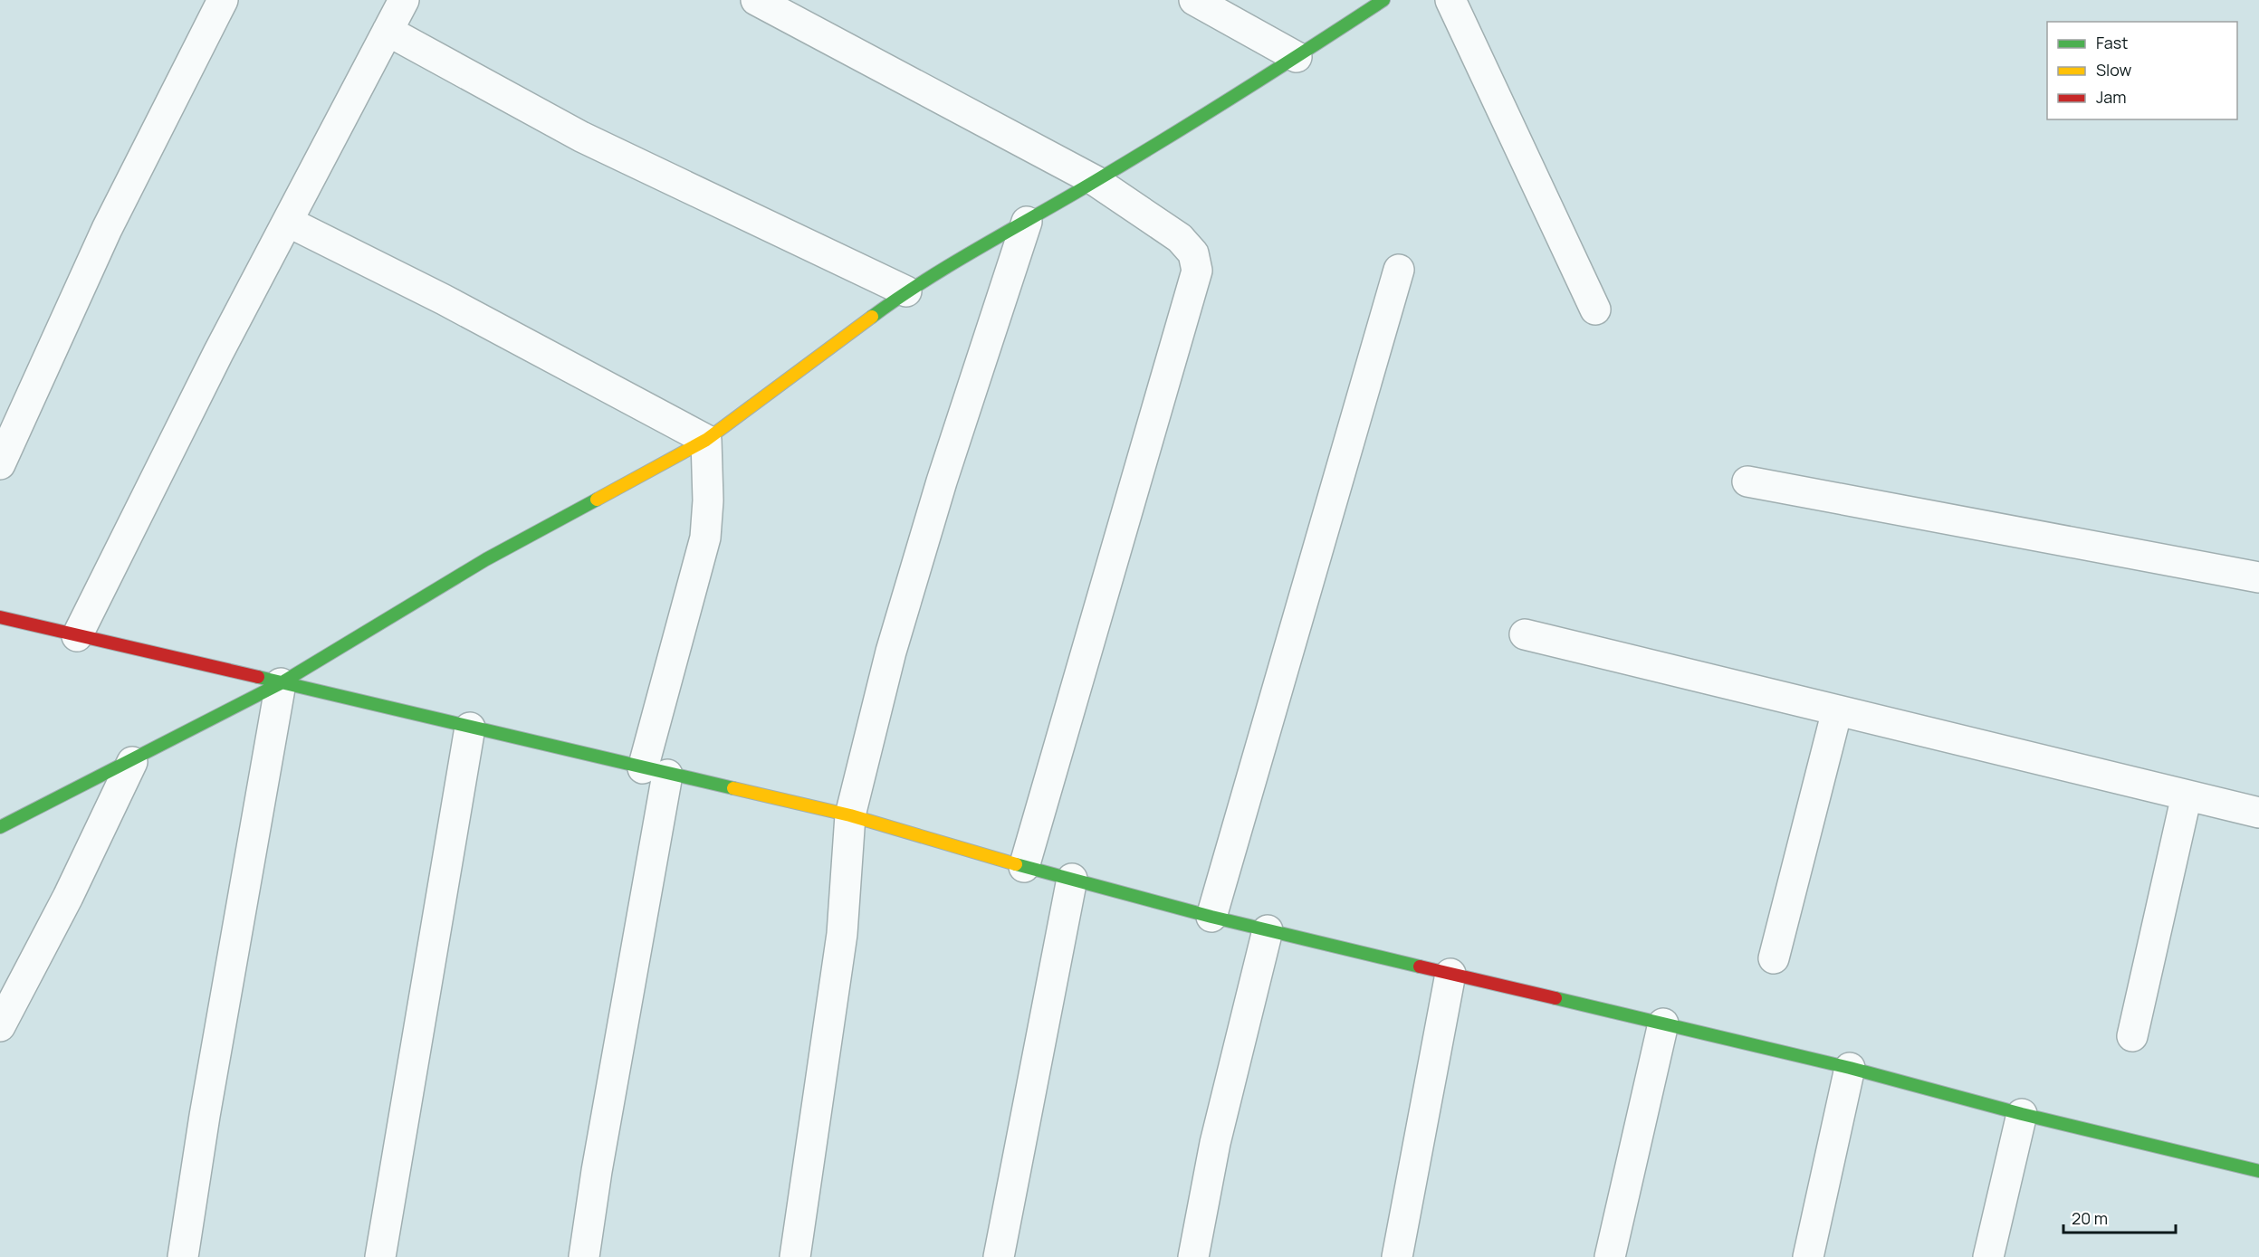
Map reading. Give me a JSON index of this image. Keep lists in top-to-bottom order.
{
  "legend": ["Fast", "Slow", "Jam"],
  "scale_bar": "20 m"
}
